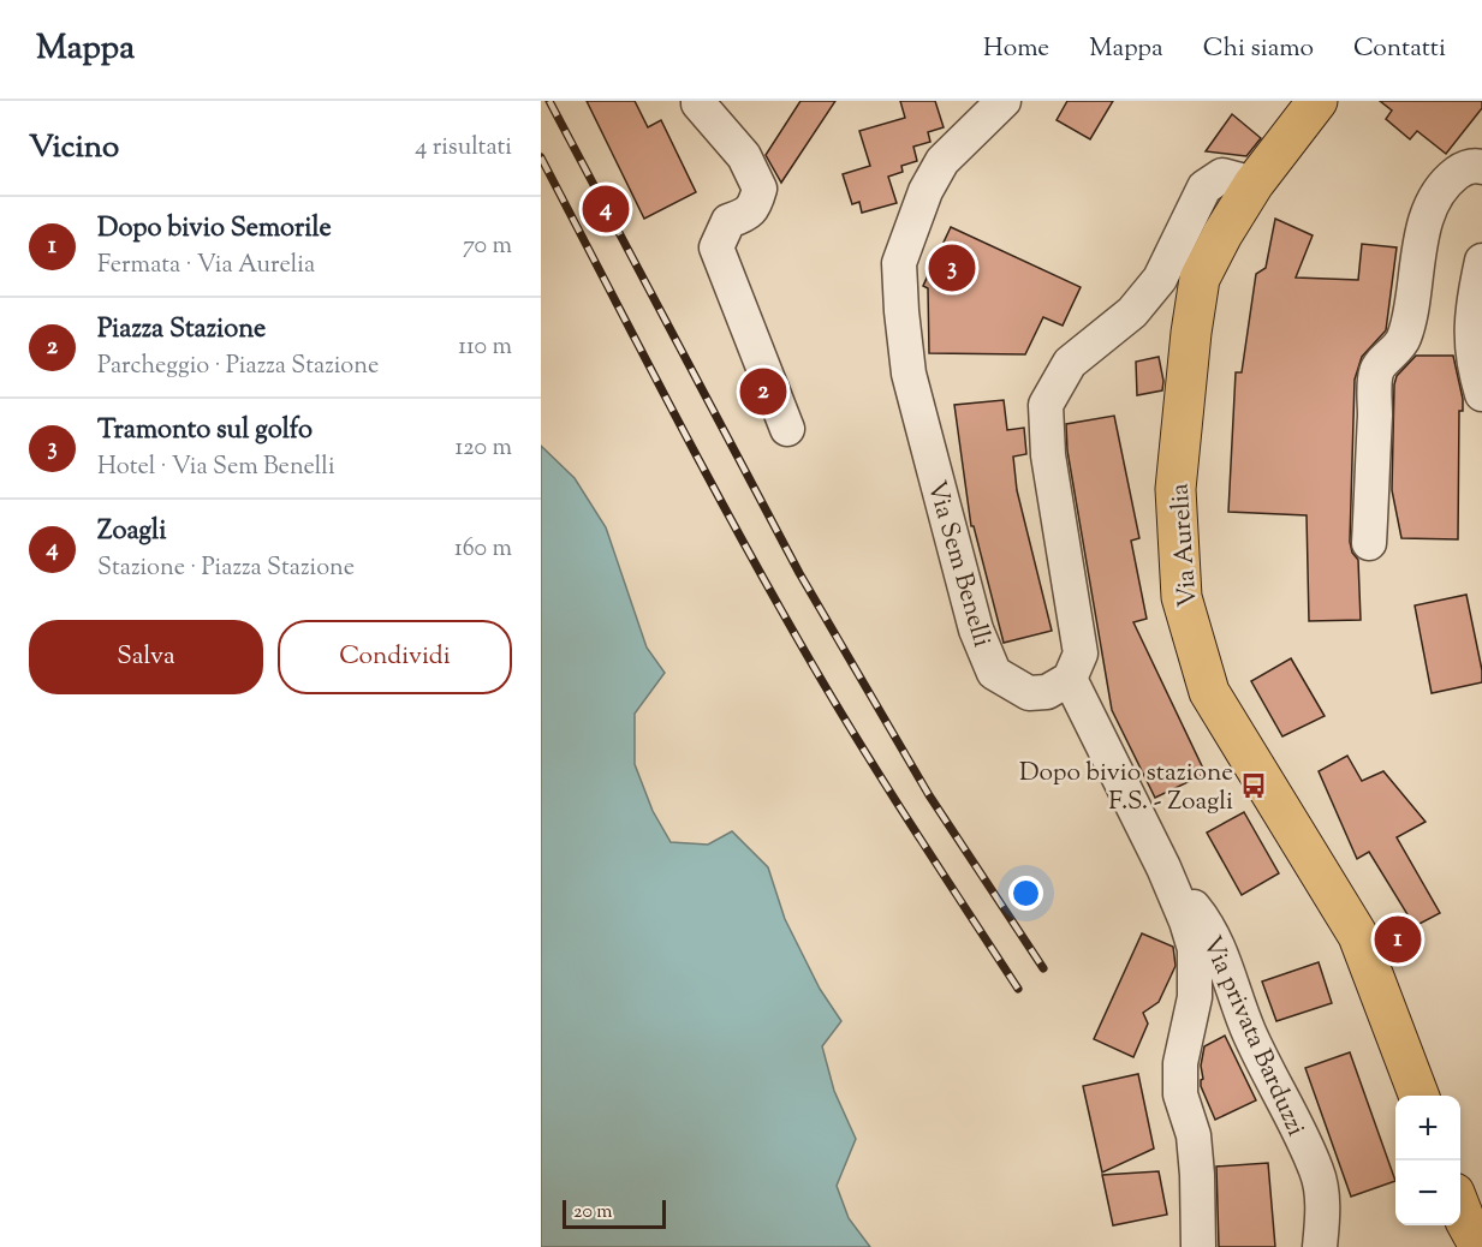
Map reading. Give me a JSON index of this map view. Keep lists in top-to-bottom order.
{
  "streets": {
    "main road": ["Via Aurelia"],
    "street": ["Via Sem Benelli", "Via privata Barduzzi"]
  },
  "crossings": [
    ["Via Sem Benelli", "Via privata Barduzzi"]
  ],
  "places": {
    "bus stop": ["Dopo bivio stazione F.S. - Zoagli"]
  },
  "scale_bar": "20 m",
  "page": {
    "header": "Mappa",
    "nav": [
      "Home",
      "Mappa",
      "Chi siamo",
      "Contatti"
    ],
    "heading": ["Vicino", "4 risultati"],
    "pins": [
      "4",
      "3",
      "2",
      "1"
    ],
    "list": [
      {
        "mark": "1",
        "name": "Dopo bivio Semorile",
        "note": "Fermata · Via Aurelia",
        "value": "70 m"
      },
      {
        "mark": "2",
        "name": "Piazza Stazione",
        "note": "Parcheggio · Piazza Stazione",
        "value": "110 m"
      },
      {
        "mark": "3",
        "name": "Tramonto sul golfo",
        "note": "Hotel · Via Sem Benelli",
        "value": "120 m"
      },
      {
        "mark": "4",
        "name": "Zoagli",
        "note": "Stazione · Piazza Stazione",
        "value": "160 m"
      }
    ],
    "buttons": ["Salva", "Condividi"],
    "map_buttons": ["+", "−"],
    "scale": "20 m"
  }
}
